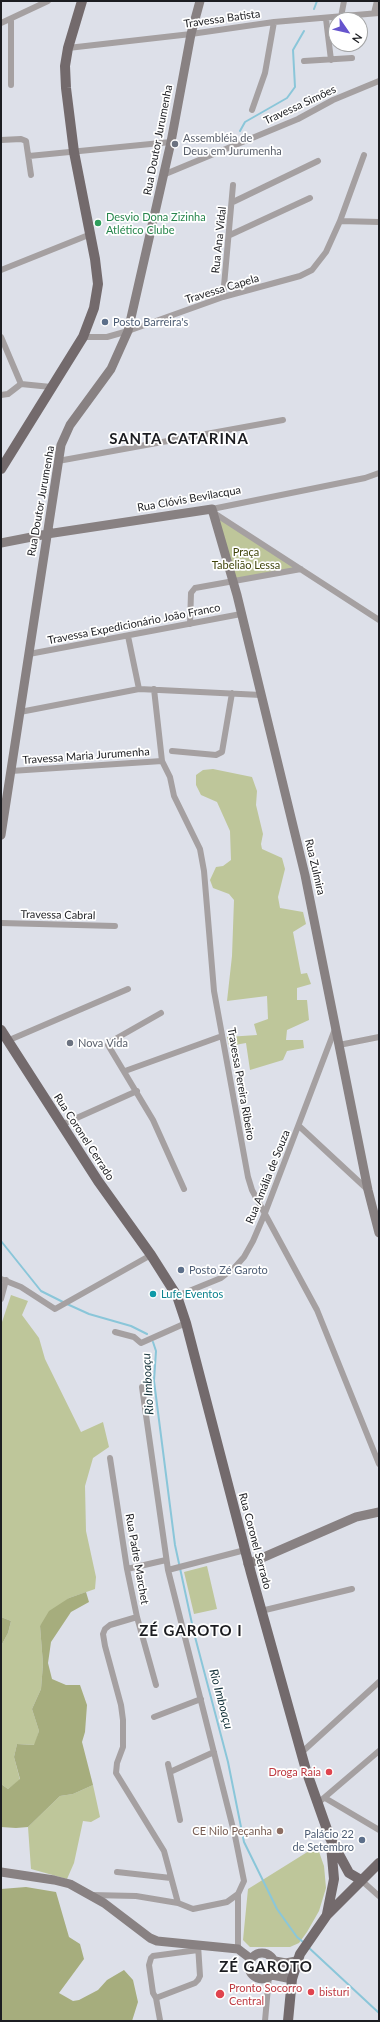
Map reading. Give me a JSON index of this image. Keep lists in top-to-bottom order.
{
  "streets": {
    "main road": ["Rua Coronel Cerrado", "Rua Coronel Serrado"],
    "street": [
      "Travessa Batista",
      "Travessa Simões",
      "Rua Doutor Jurumenha",
      "Rua Ana Vidal",
      "Travessa Capela",
      "Rua Clóvis Bevilacqua",
      "Travessa Expedicionário João Franco",
      "Travessa Maria Jurumenha",
      "Rua Zulmira",
      "Travessa Cabral",
      "Travessa Pereira Ribeiro",
      "Rua Amália de Souza",
      "Rua Padre Marchet"
    ]
  },
  "crossings": [
    ["Travessa Batista", "Rua Doutor Jurumenha"],
    ["Travessa Simões", "Rua Doutor Jurumenha"],
    ["Rua Doutor Jurumenha", "Travessa Capela"],
    ["Rua Doutor Jurumenha", "Rua Clóvis Bevilacqua"],
    ["Rua Doutor Jurumenha", "Travessa Expedicionário João Franco"],
    ["Rua Doutor Jurumenha", "Travessa Maria Jurumenha"],
    ["Rua Ana Vidal", "Travessa Capela"],
    ["Rua Clóvis Bevilacqua", "Rua Zulmira"],
    ["Travessa Expedicionário João Franco", "Rua Zulmira"],
    ["Travessa Maria Jurumenha", "Travessa Pereira Ribeiro"],
    ["Rua Zulmira", "Rua Amália de Souza"],
    ["Travessa Pereira Ribeiro", "Rua Amália de Souza"],
    ["Rua Coronel Cerrado", "Rua Coronel Serrado"],
    ["Rua Amália de Souza", "Rua Coronel Serrado"]
  ],
  "districts": ["SANTA CATARINA", "ZÉ GAROTO I", "ZÉ GAROTO"],
  "water": ["Rio Imboaçu"],
  "parks": ["Praça Tabelião Lessa"],
  "places": [
    "Assembléia de Deus em Jurumenha",
    "Desvio Dona Zizinha Atlético Clube",
    "Posto Barreira's",
    "Nova Vida",
    "Posto Zé Garoto",
    "Lufe Eventos",
    "Droga Raia",
    "CE Nilo Peçanha",
    "Palácio 22 de Setembro",
    "bisturi",
    "Pronto Socorro Central"
  ],
  "north": "bottom right"
}
